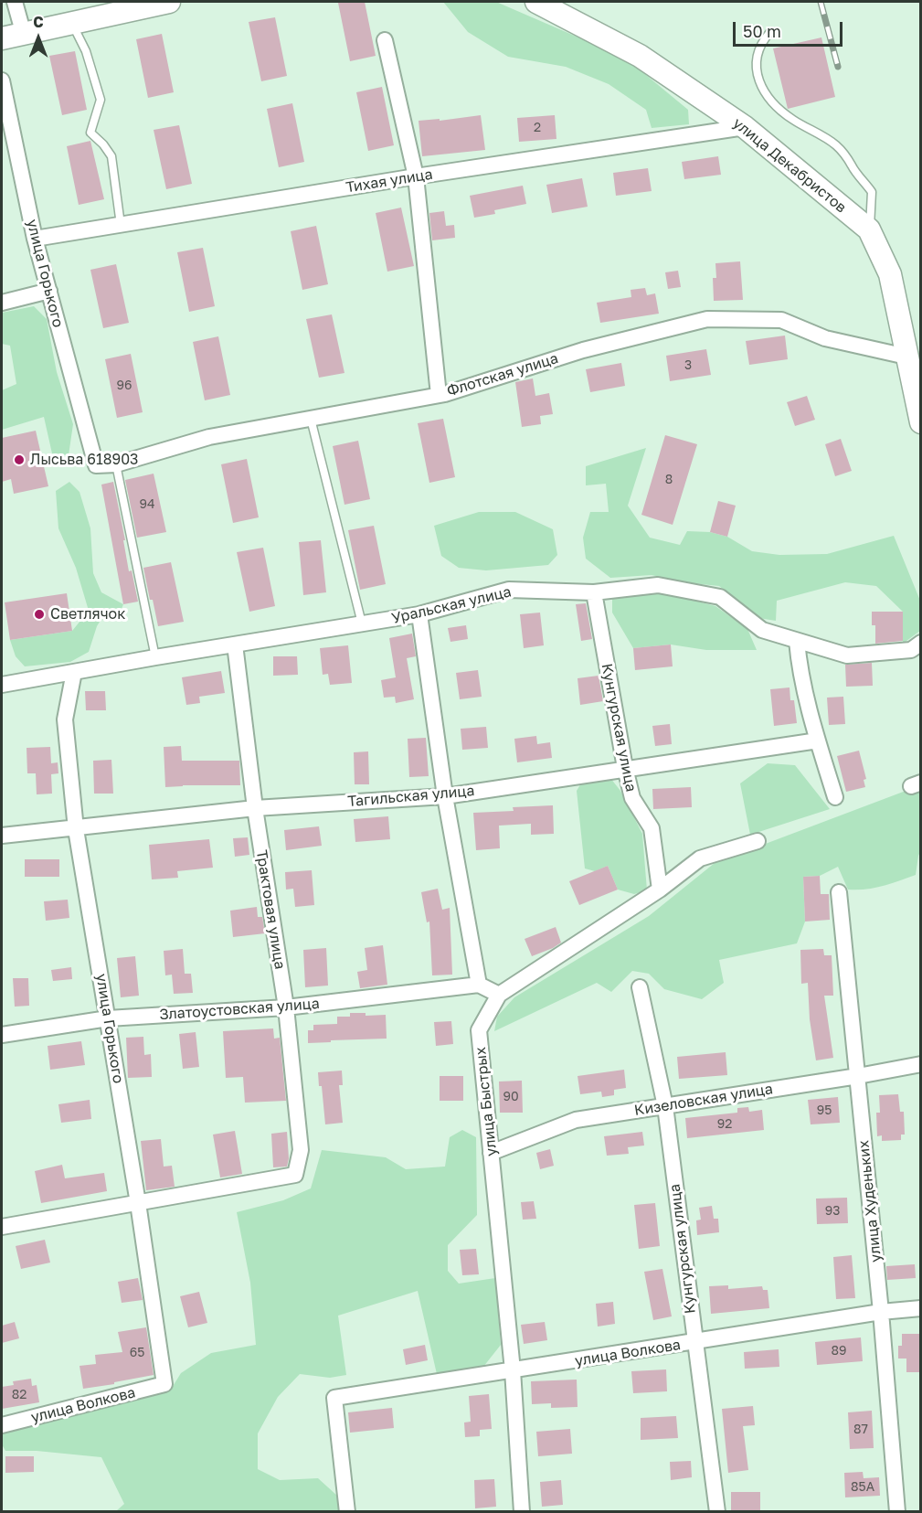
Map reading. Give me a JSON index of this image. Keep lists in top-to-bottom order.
{
  "streets": {
    "street": [
      "улица Декабристов",
      "Тихая улица",
      "улица Горького",
      "Флотская улица",
      "Уральская улица",
      "Кунгурская улица",
      "Тагильская улица",
      "Трактовая улица",
      "Златоустовская улица",
      "Кизеловская улица",
      "улица Быстрых",
      "улица Худеньких",
      "улица Волкова"
    ]
  },
  "crossings": [
    ["улица Декабристов", "Тихая улица"],
    ["улица Декабристов", "Флотская улица"],
    ["Тихая улица", "улица Горького"],
    ["улица Горького", "Флотская улица"],
    ["улица Горького", "Уральская улица"],
    ["улица Горького", "Тагильская улица"],
    ["улица Горького", "Трактовая улица"],
    ["улица Горького", "Златоустовская улица"],
    ["улица Горького", "улица Волкова"],
    ["Уральская улица", "Кунгурская улица"],
    ["Уральская улица", "Трактовая улица"],
    ["Кунгурская улица", "Тагильская улица"],
    ["Кунгурская улица", "Кизеловская улица"],
    ["Кунгурская улица", "улица Волкова"],
    ["Тагильская улица", "Трактовая улица"],
    ["Трактовая улица", "Златоустовская улица"],
    ["Кизеловская улица", "улица Быстрых"],
    ["Кизеловская улица", "улица Худеньких"],
    ["улица Быстрых", "улица Волкова"],
    ["улица Худеньких", "улица Волкова"]
  ],
  "places": ["Лысьва 618903", "Светлячок"],
  "house_numbers": [
    "2",
    "3",
    "96",
    "8",
    "94",
    "90",
    "95",
    "92",
    "93",
    "89",
    "65",
    "82",
    "87",
    "85А"
  ],
  "scale_bar": "50 m",
  "north": "top"
}
